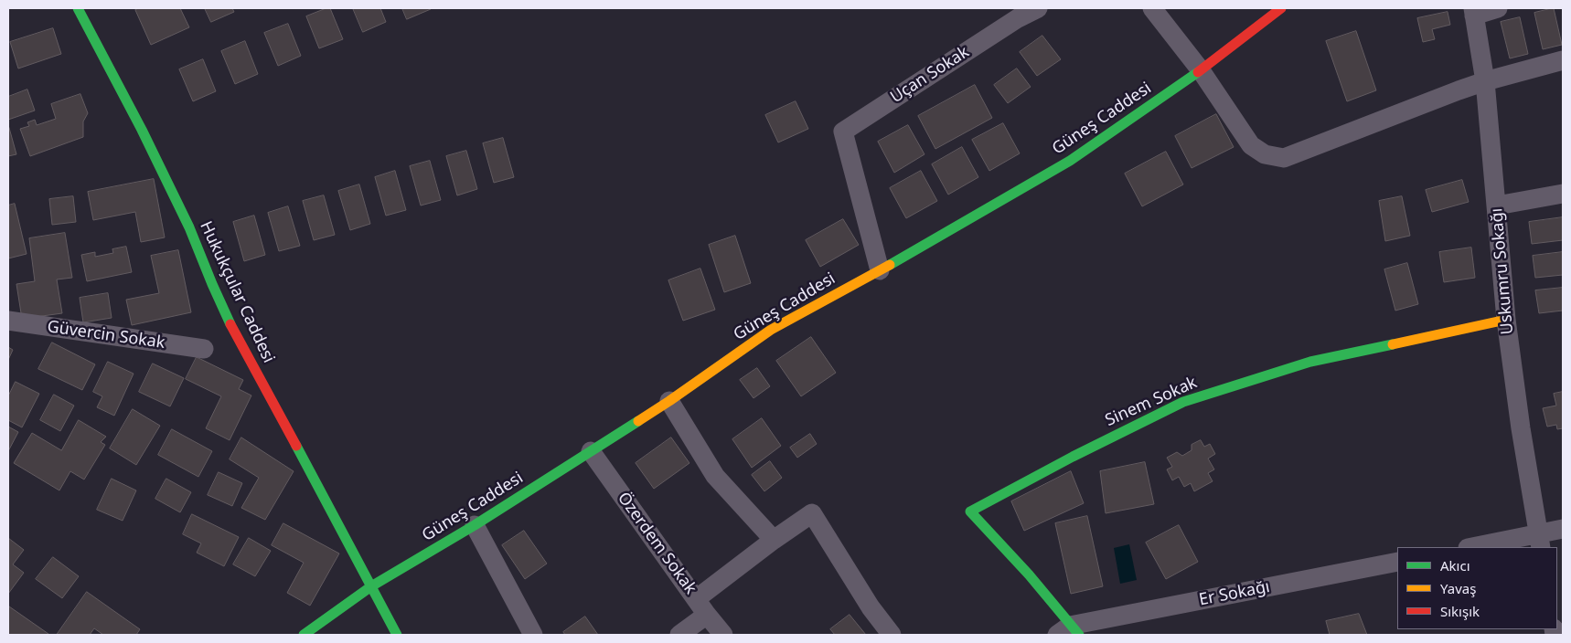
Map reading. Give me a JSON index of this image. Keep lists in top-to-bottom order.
{
  "streets": {
    "street": [
      "Uçan Sokak",
      "Güneş Caddesi",
      "Uskumru Sokağı",
      "Hukukçular Caddesi",
      "Güvercin Sokak",
      "Sinem Sokak",
      "Özerdem Sokak",
      "Er Sokağı"
    ]
  },
  "crossings": [
    ["Uçan Sokak", "Güneş Caddesi"],
    ["Güneş Caddesi", "Hukukçular Caddesi"],
    ["Güneş Caddesi", "Özerdem Sokak"],
    ["Uskumru Sokağı", "Sinem Sokak"],
    ["Sinem Sokak", "Er Sokağı"]
  ],
  "legend": ["Akıcı", "Yavaş", "Sıkışık"]
}
